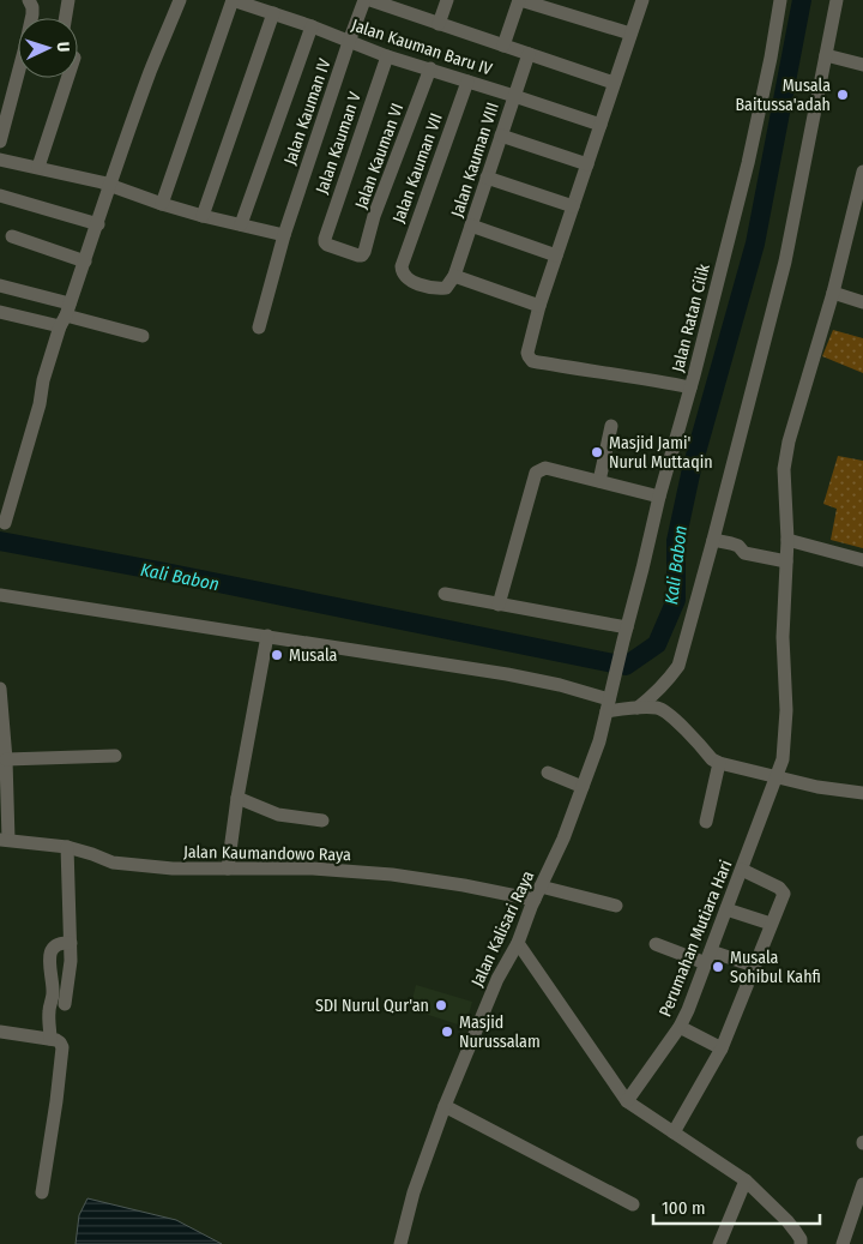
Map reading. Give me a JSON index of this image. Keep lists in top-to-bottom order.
{
  "streets": {
    "street": [
      "Jalan Kauman Baru IV",
      "Jalan Kauman IV",
      "Jalan Kauman V",
      "Jalan Kauman VI",
      "Jalan Kauman VIII",
      "Jalan Kauman VII",
      "Jalan Ratan Cilik",
      "Jalan Kaumandowo Raya",
      "Jalan Kalisari Raya",
      "Perumahan Mutiara Hari"
    ]
  },
  "crossings": [
    ["Jalan Kauman Baru IV", "Jalan Kauman IV"],
    ["Jalan Kauman Baru IV", "Jalan Kauman V"],
    ["Jalan Kauman Baru IV", "Jalan Kauman VI"],
    ["Jalan Kauman Baru IV", "Jalan Kauman VIII"],
    ["Jalan Kauman Baru IV", "Jalan Kauman VII"],
    ["Jalan Kauman V", "Jalan Kauman VI"],
    ["Jalan Kauman VIII", "Jalan Kauman VII"],
    ["Jalan Ratan Cilik", "Jalan Kalisari Raya"],
    ["Jalan Kaumandowo Raya", "Jalan Kalisari Raya"]
  ],
  "water": ["Kali Babon"],
  "places": [
    "Musala Baitussa'adah",
    "Masjid Jami' Nurul Muttaqin",
    "Musala",
    "Musala Sohibul Kahfi",
    "SDI Nurul Qur'an",
    "Masjid Nurussalam"
  ],
  "scale_bar": "100 m",
  "north": "right"
}
